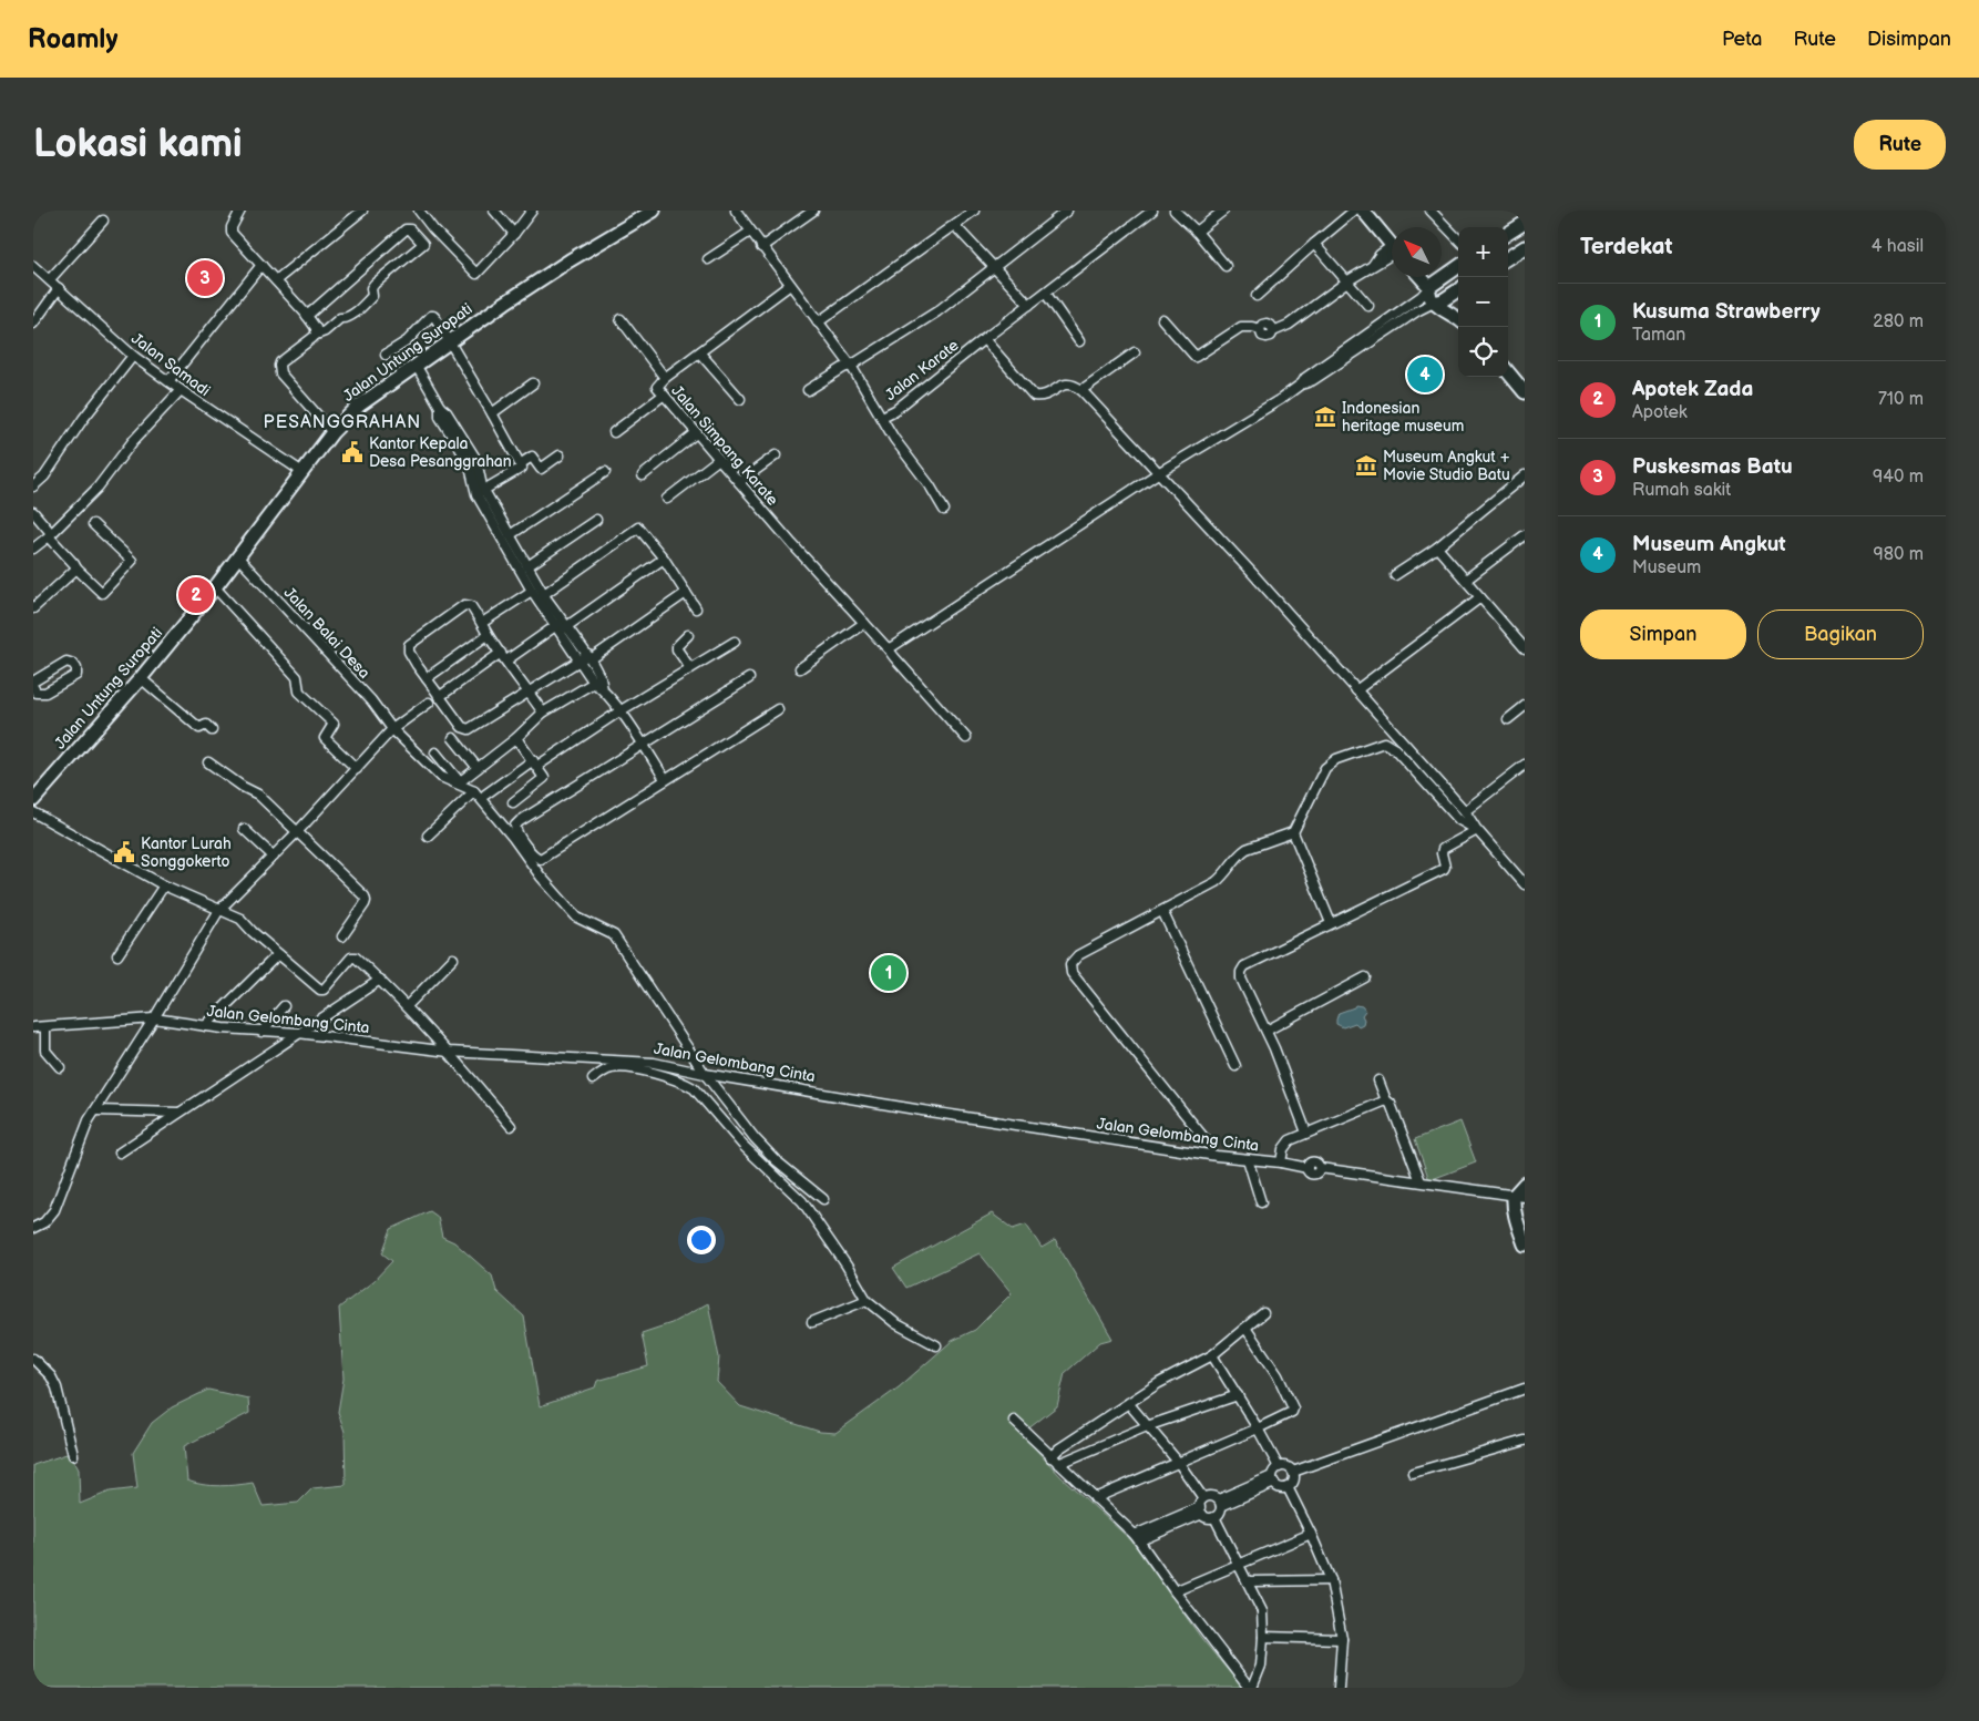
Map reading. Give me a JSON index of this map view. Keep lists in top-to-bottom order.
{
  "streets": {
    "main road": ["Jalan Untung Suropati"],
    "street": [
      "Jalan Samadi",
      "Jalan Karate",
      "Jalan Simpang Karate",
      "Jalan Balai Desa",
      "Jalan Gelombang Cinta"
    ]
  },
  "crossings": [
    ["Jalan Untung Suropati", "Jalan Samadi"],
    ["Jalan Untung Suropati", "Jalan Balai Desa"],
    ["Jalan Karate", "Jalan Simpang Karate"]
  ],
  "districts": ["PESANGGRAHAN"],
  "places": {
    "museum": ["Indonesian heritage museum", "Museum Angkut + Movie Studio Batu"],
    "public building": ["Kantor Kepala Desa Pesanggrahan", "Kantor Lurah Songgokerto"]
  },
  "north": "top left",
  "page": {
    "header": "Roamly",
    "nav": ["Peta", "Rute", "Disimpan"],
    "buttons": [
      "Rute",
      ["Simpan", "Bagikan"]
    ],
    "title": "Lokasi kami",
    "heading": ["Terdekat", "4 hasil"],
    "map_buttons": ["+", "−"],
    "pins": [
      "3",
      "4",
      "2",
      "1"
    ],
    "list": [
      {
        "mark": "1",
        "name": "Kusuma Strawberry",
        "note": "Taman",
        "value": "280 m"
      },
      {
        "mark": "2",
        "name": "Apotek Zada",
        "note": "Apotek",
        "value": "710 m"
      },
      {
        "mark": "3",
        "name": "Puskesmas Batu",
        "note": "Rumah sakit",
        "value": "940 m"
      },
      {
        "mark": "4",
        "name": "Museum Angkut",
        "note": "Museum",
        "value": "980 m"
      }
    ]
  }
}
